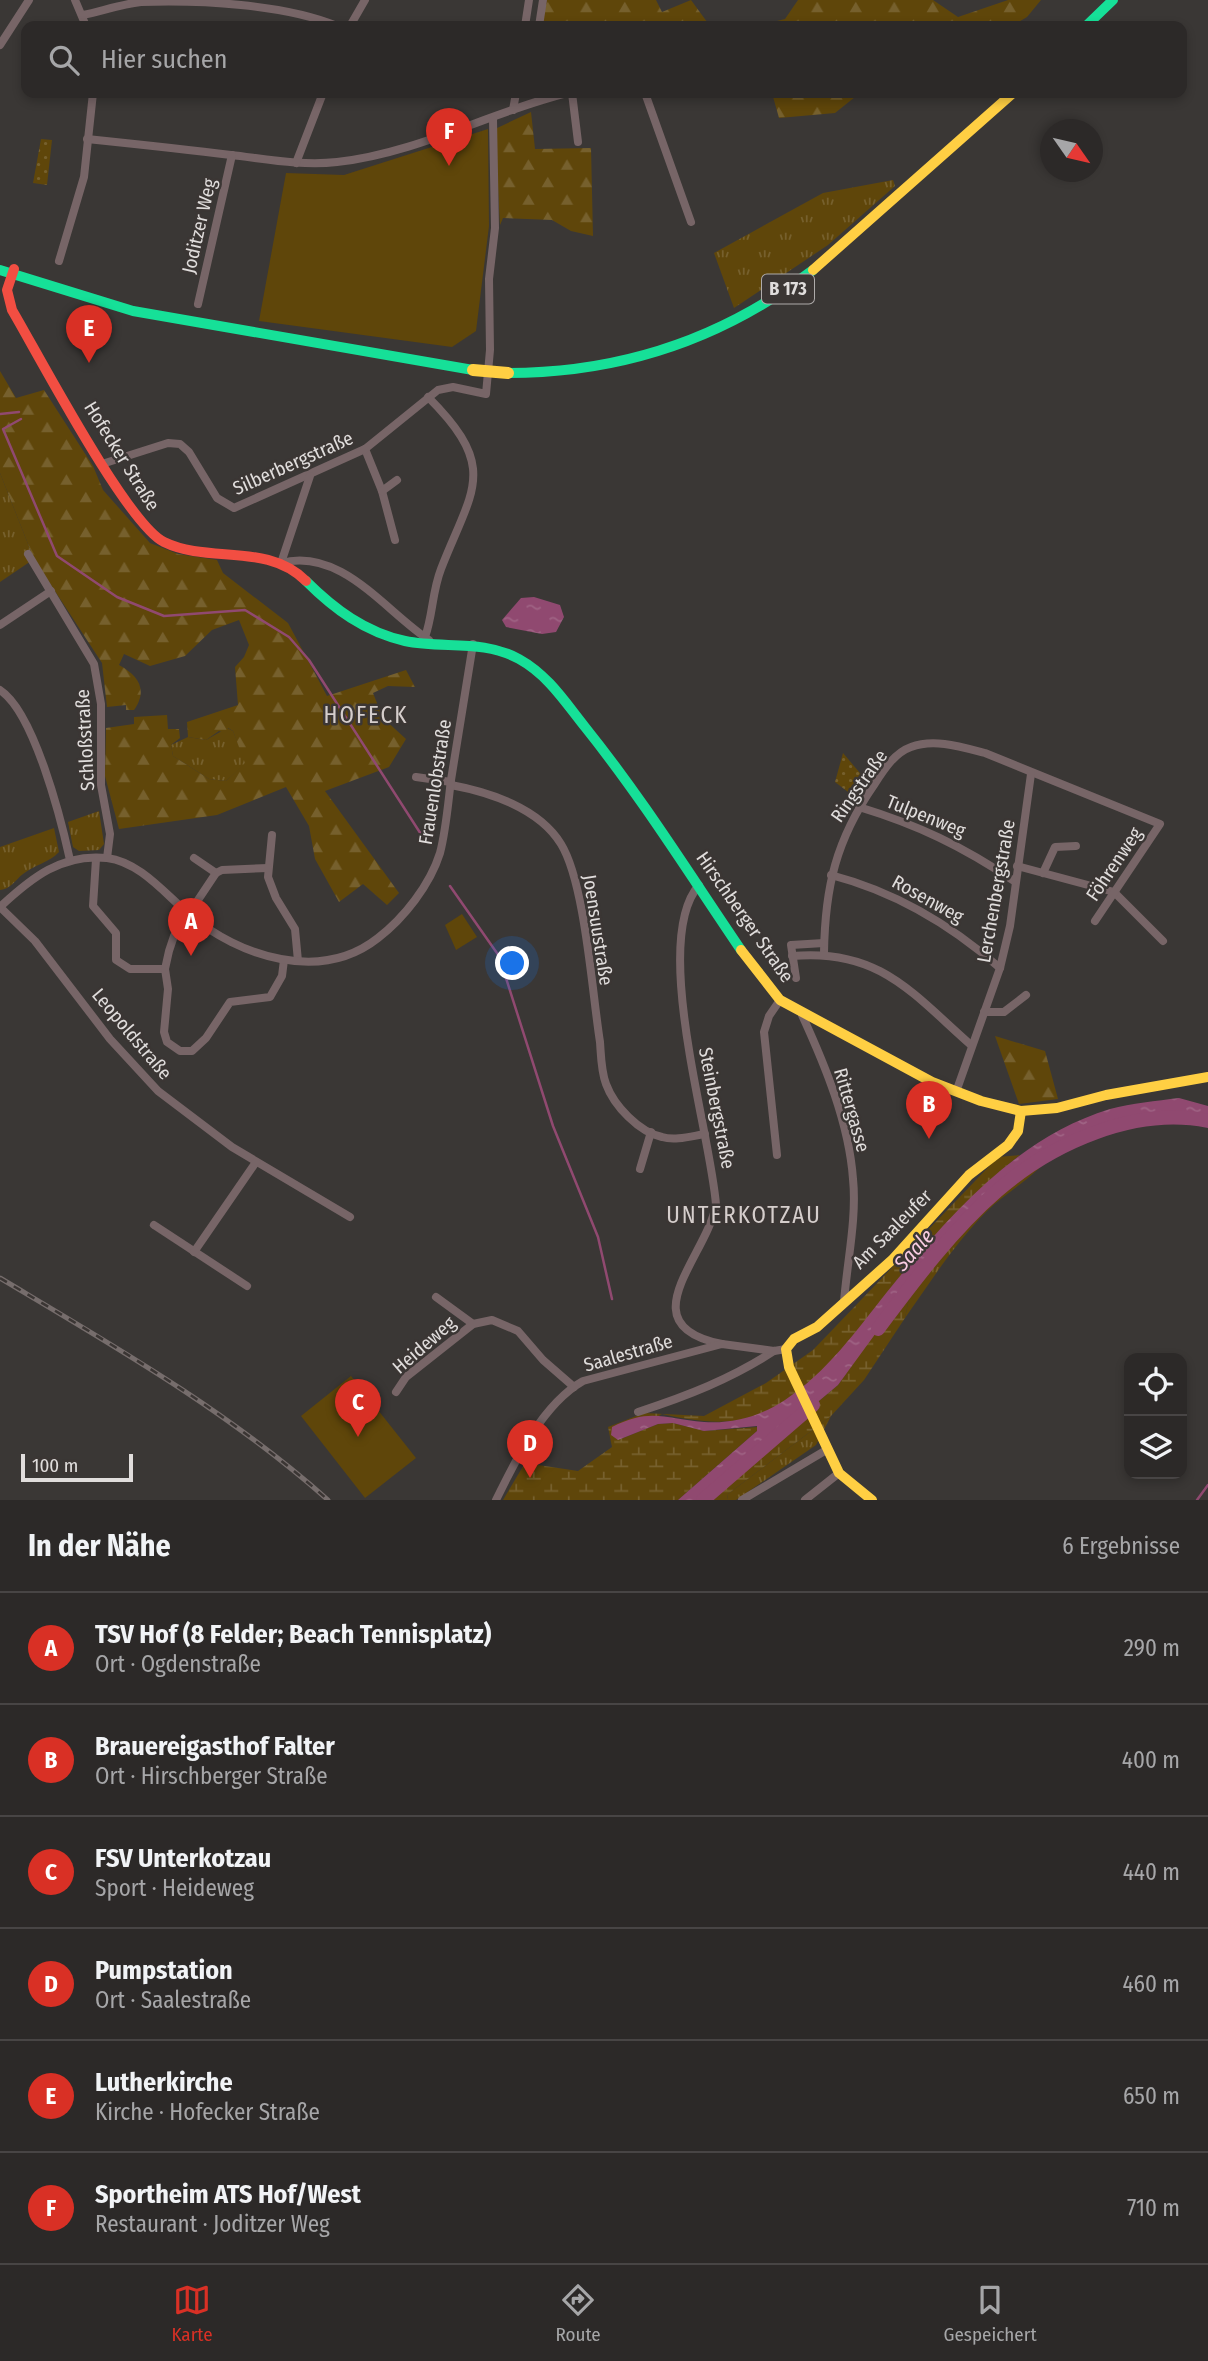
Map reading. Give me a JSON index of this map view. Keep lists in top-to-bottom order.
{
  "streets": {
    "main road": [
      "B 173",
      "Hofecker Straße",
      "Hirschberger Straße",
      "Am Saaleufer"
    ],
    "street": [
      "Joditzer Weg",
      "Silberbergstraße",
      "Schloßstraße",
      "Frauenlobstraße",
      "Ringstraße",
      "Tulpenweg",
      "Föhrenweg",
      "Lerchenbergstraße",
      "Rosenweg",
      "Joensuustraße",
      "Leopoldstraße",
      "Steinbergstraße",
      "Rittergasse",
      "Heideweg",
      "Saalestraße"
    ]
  },
  "crossings": [
    ["B 173", "Hofecker Straße"],
    ["Hofecker Straße", "Silberbergstraße"],
    ["Hofecker Straße", "Frauenlobstraße"],
    ["Hofecker Straße", "Hirschberger Straße"],
    ["Schloßstraße", "Frauenlobstraße"],
    ["Frauenlobstraße", "Hirschberger Straße"],
    ["Frauenlobstraße", "Joensuustraße"],
    ["Frauenlobstraße", "Leopoldstraße"],
    ["Ringstraße", "Tulpenweg"],
    ["Ringstraße", "Föhrenweg"],
    ["Ringstraße", "Lerchenbergstraße"],
    ["Ringstraße", "Rosenweg"],
    ["Tulpenweg", "Lerchenbergstraße"],
    ["Lerchenbergstraße", "Rosenweg"],
    ["Lerchenbergstraße", "Hirschberger Straße"],
    ["Hirschberger Straße", "Steinbergstraße"],
    ["Hirschberger Straße", "Rittergasse"],
    ["Hirschberger Straße", "Am Saaleufer"],
    ["Steinbergstraße", "Saalestraße"],
    ["Rittergasse", "Am Saaleufer"],
    ["Am Saaleufer", "Saalestraße"],
    ["Heideweg", "Saalestraße"]
  ],
  "districts": ["HOFECK", "UNTERKOTZAU"],
  "water": ["Saale"],
  "scale_bar": "100 m",
  "north": "bottom right",
  "page": {
    "search": "Hier suchen",
    "pins": [
      "F",
      "E",
      "A",
      "B",
      "C",
      "D"
    ],
    "scale": "100 m",
    "heading": ["In der Nähe", "6 Ergebnisse"],
    "list": [
      {
        "mark": "A",
        "name": "TSV Hof (8 Felder; Beach Tennisplatz)",
        "note": "Ort · Ogdenstraße",
        "value": "290 m"
      },
      {
        "mark": "B",
        "name": "Brauereigasthof Falter",
        "note": "Ort · Hirschberger Straße",
        "value": "400 m"
      },
      {
        "mark": "C",
        "name": "FSV Unterkotzau",
        "note": "Sport · Heideweg",
        "value": "440 m"
      },
      {
        "mark": "D",
        "name": "Pumpstation",
        "note": "Ort · Saalestraße",
        "value": "460 m"
      },
      {
        "mark": "E",
        "name": "Lutherkirche",
        "note": "Kirche · Hofecker Straße",
        "value": "650 m"
      },
      {
        "mark": "F",
        "name": "Sportheim ATS Hof/West",
        "note": "Restaurant · Joditzer Weg",
        "value": "710 m"
      }
    ],
    "nav": ["Karte", "Route", "Gespeichert"]
  }
}
